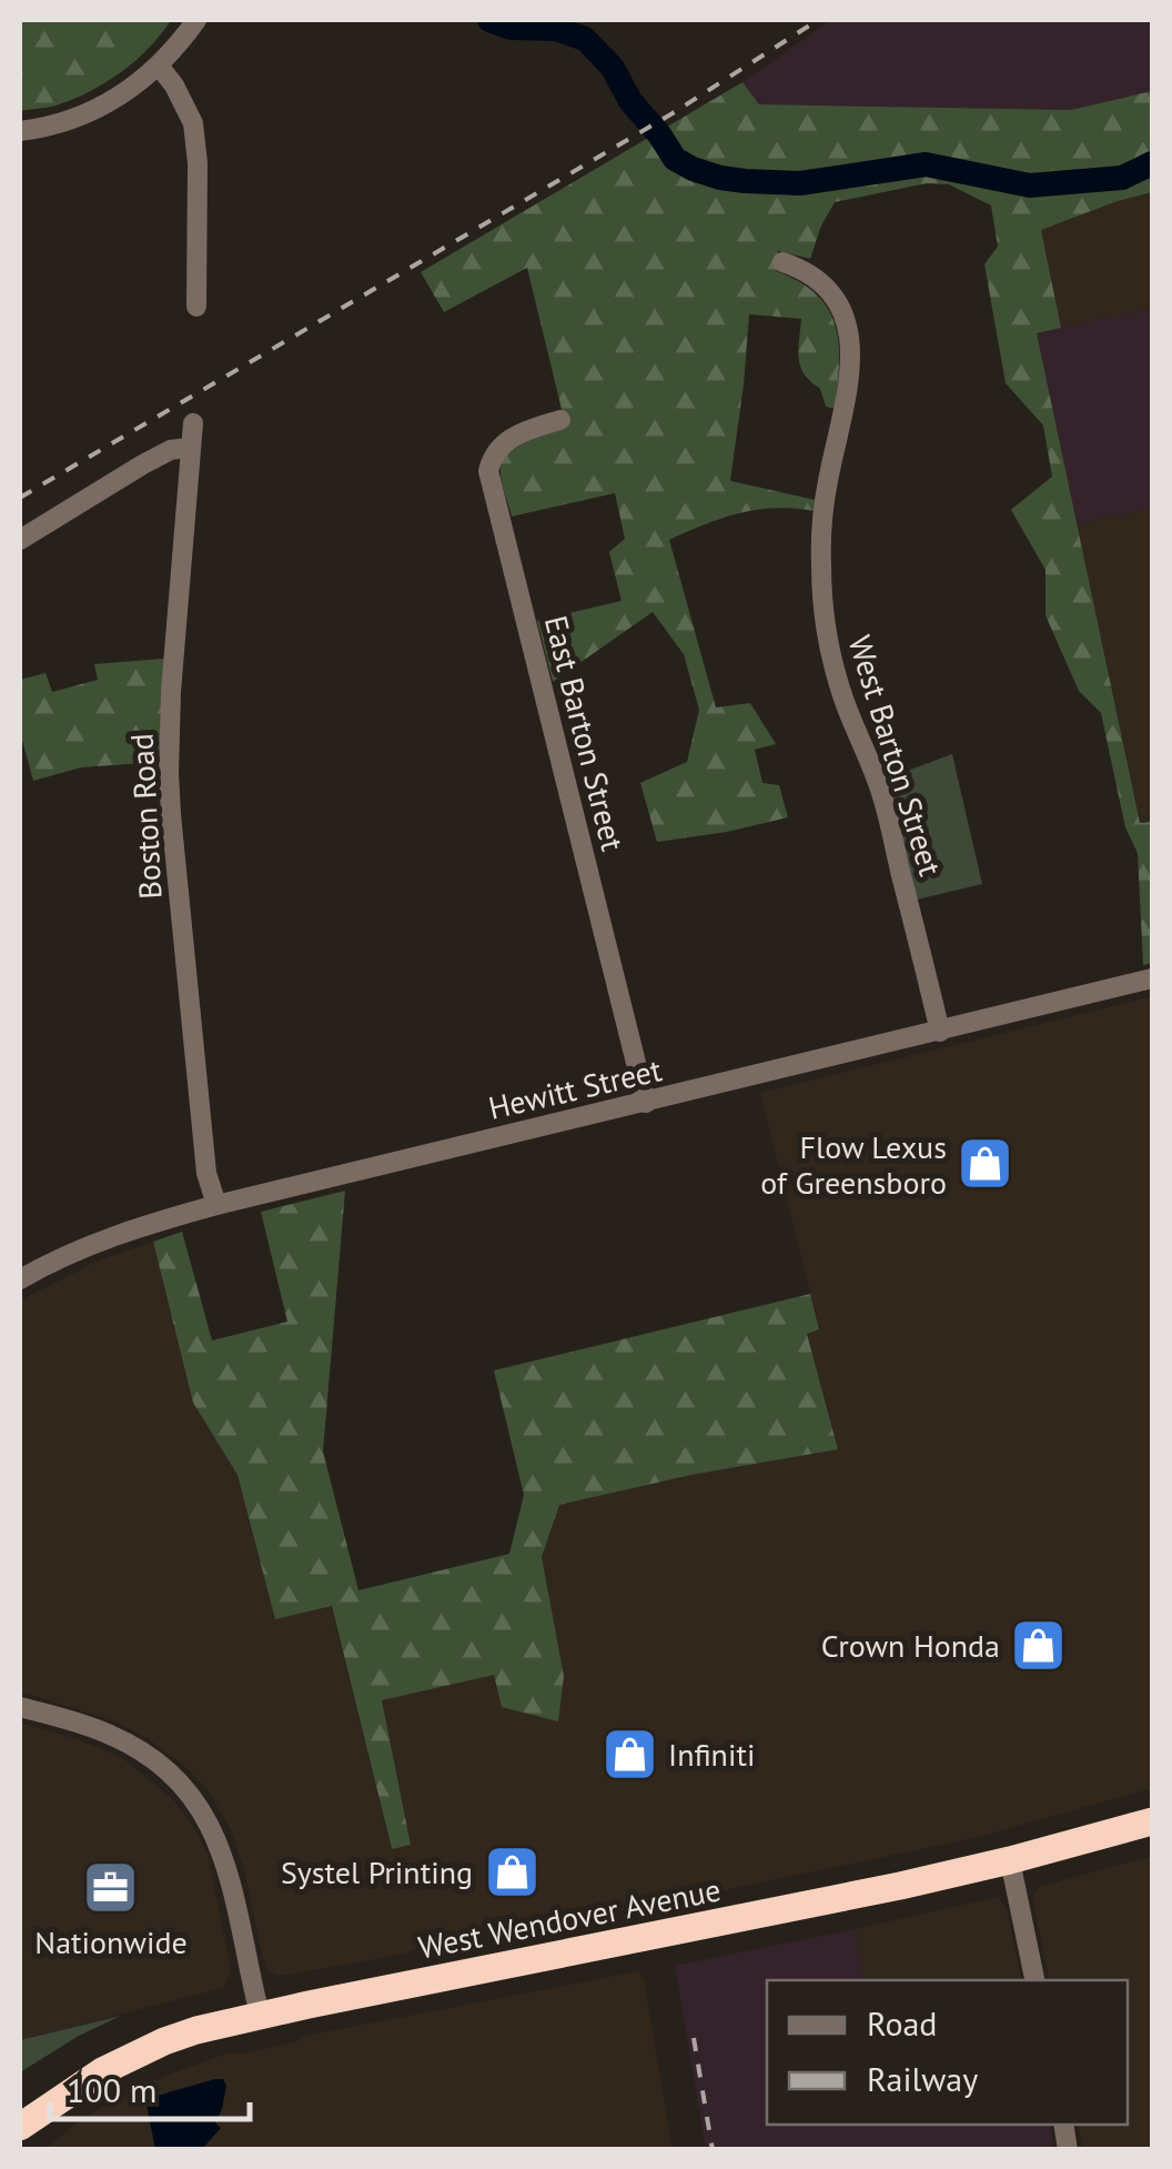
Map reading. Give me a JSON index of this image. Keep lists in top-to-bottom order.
{
  "streets": {
    "highway": ["West Wendover Avenue"],
    "street": [
      "East Barton Street",
      "West Barton Street",
      "Boston Road",
      "Hewitt Street"
    ]
  },
  "crossings": [
    ["East Barton Street", "Hewitt Street"],
    ["West Barton Street", "Hewitt Street"],
    ["Boston Road", "Hewitt Street"]
  ],
  "places": {
    "shop": [
      "Flow Lexus of Greensboro",
      "Crown Honda",
      "Infiniti",
      "Systel Printing"
    ],
    "office": ["Nationwide"]
  },
  "legend": ["Road", "Railway"],
  "scale_bar": "100 m"
}
